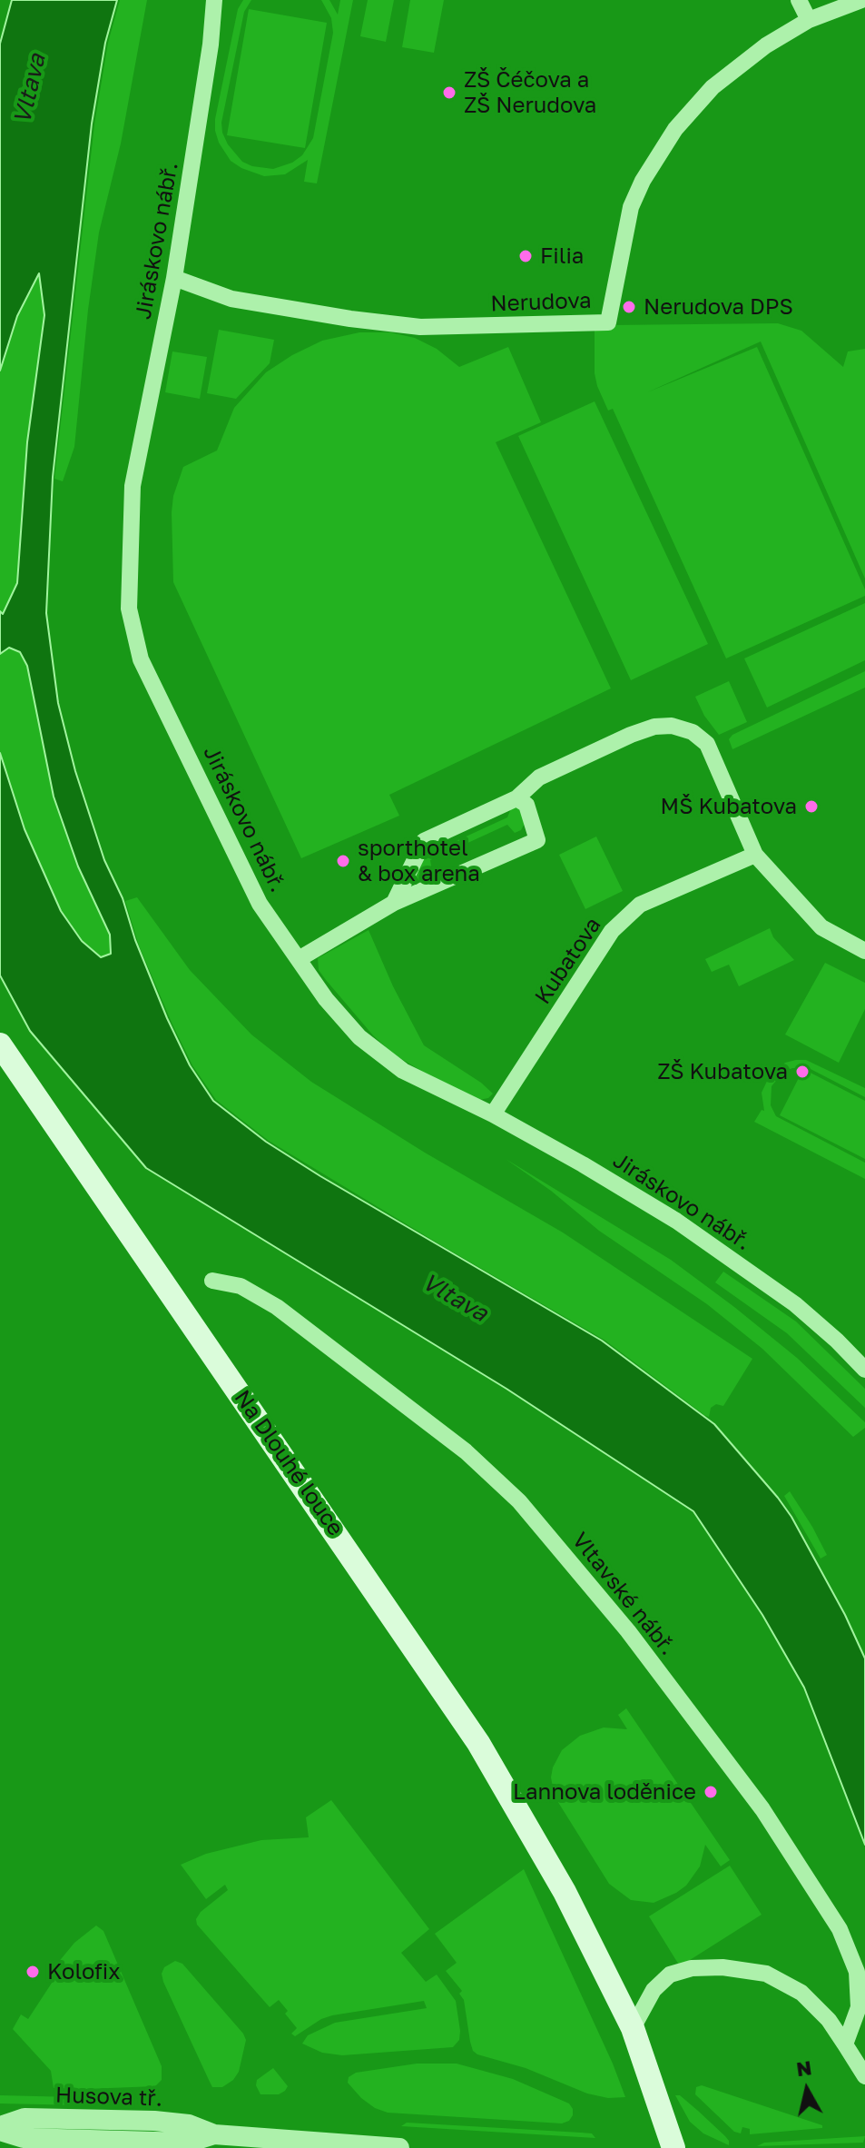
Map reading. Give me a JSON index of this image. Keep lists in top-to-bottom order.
{
  "streets": {
    "main road": ["Na Dlouhé louce"],
    "street": [
      "Jiráskovo nábř.",
      "Nerudova",
      "Kubatova",
      "Vltavské nábř.",
      "Husova tř."
    ]
  },
  "crossings": [
    ["Jiráskovo nábř.", "Nerudova"],
    ["Jiráskovo nábř.", "Kubatova"]
  ],
  "water": ["Vltava"],
  "places": [
    "ZŠ Čéčova a ZŠ Nerudova",
    "Filia",
    "Nerudova DPS",
    "MŠ Kubatova",
    "sporthotel & box arena",
    "ZŠ Kubatova",
    "Lannova loděnice",
    "Kolofix"
  ],
  "north": "top"
}
